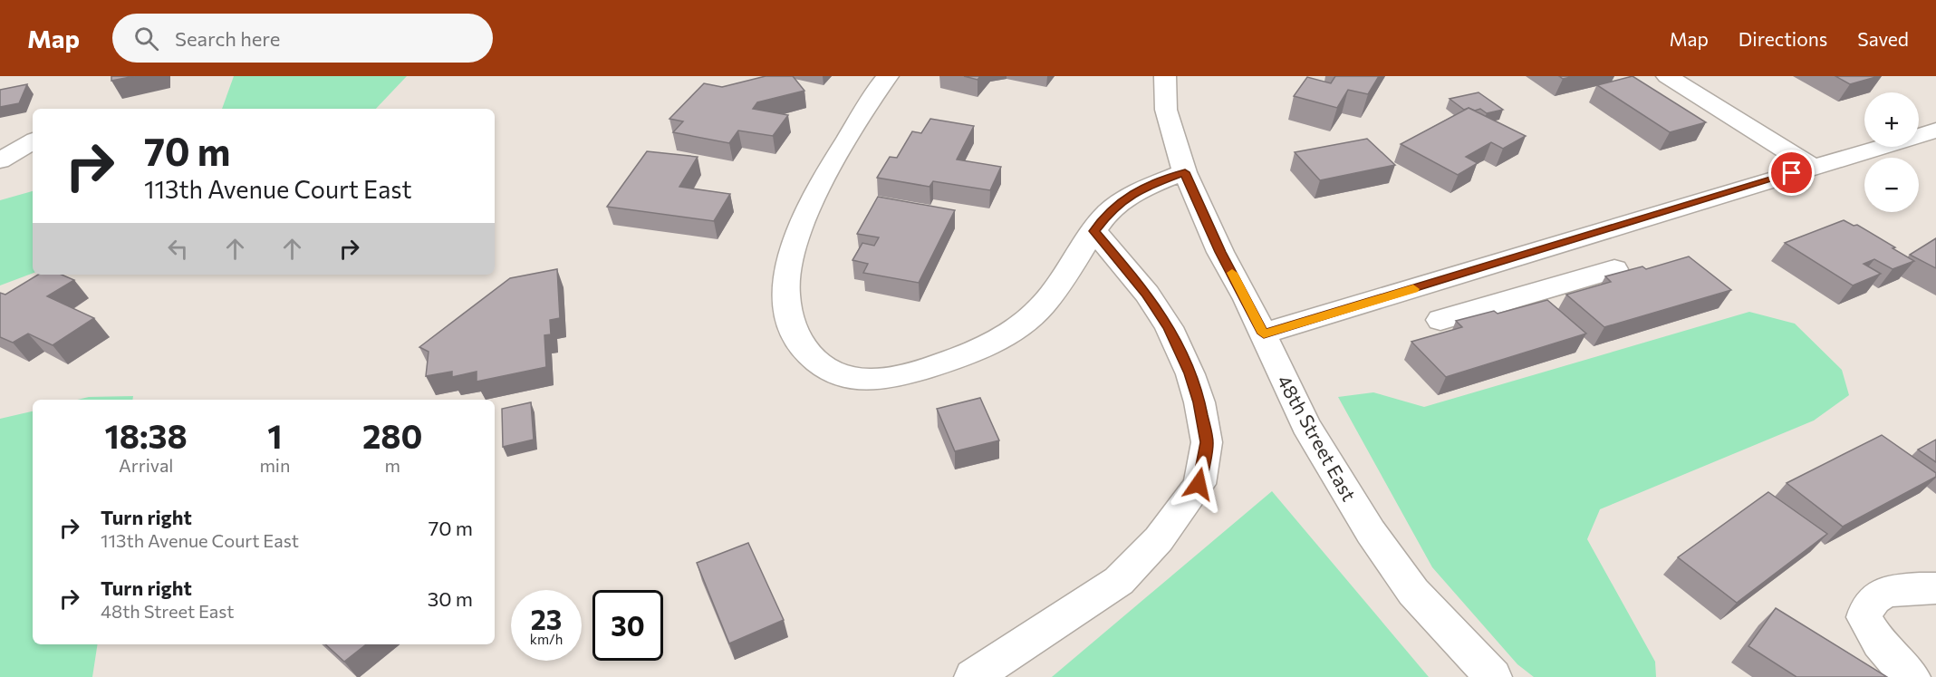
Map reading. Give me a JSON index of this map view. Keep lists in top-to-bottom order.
{
  "streets": {
    "street": ["48th Street East"]
  },
  "page": {
    "header": "Map",
    "search": "Search here",
    "nav": ["Map", "Directions", "Saved"],
    "map_buttons": ["+", "−"],
    "turn": ["70 m", "113th Avenue Court East"],
    "eta": [
      "18:38",
      "Arrival",
      "1",
      "min",
      "280",
      "m"
    ],
    "list": [
      {
        "name": "Turn right",
        "note": "113th Avenue Court East",
        "value": "70 m"
      },
      {
        "name": "Turn right",
        "note": "48th Street East",
        "value": "30 m"
      }
    ],
    "speed": "23 km/h",
    "limit": "30"
  }
}
